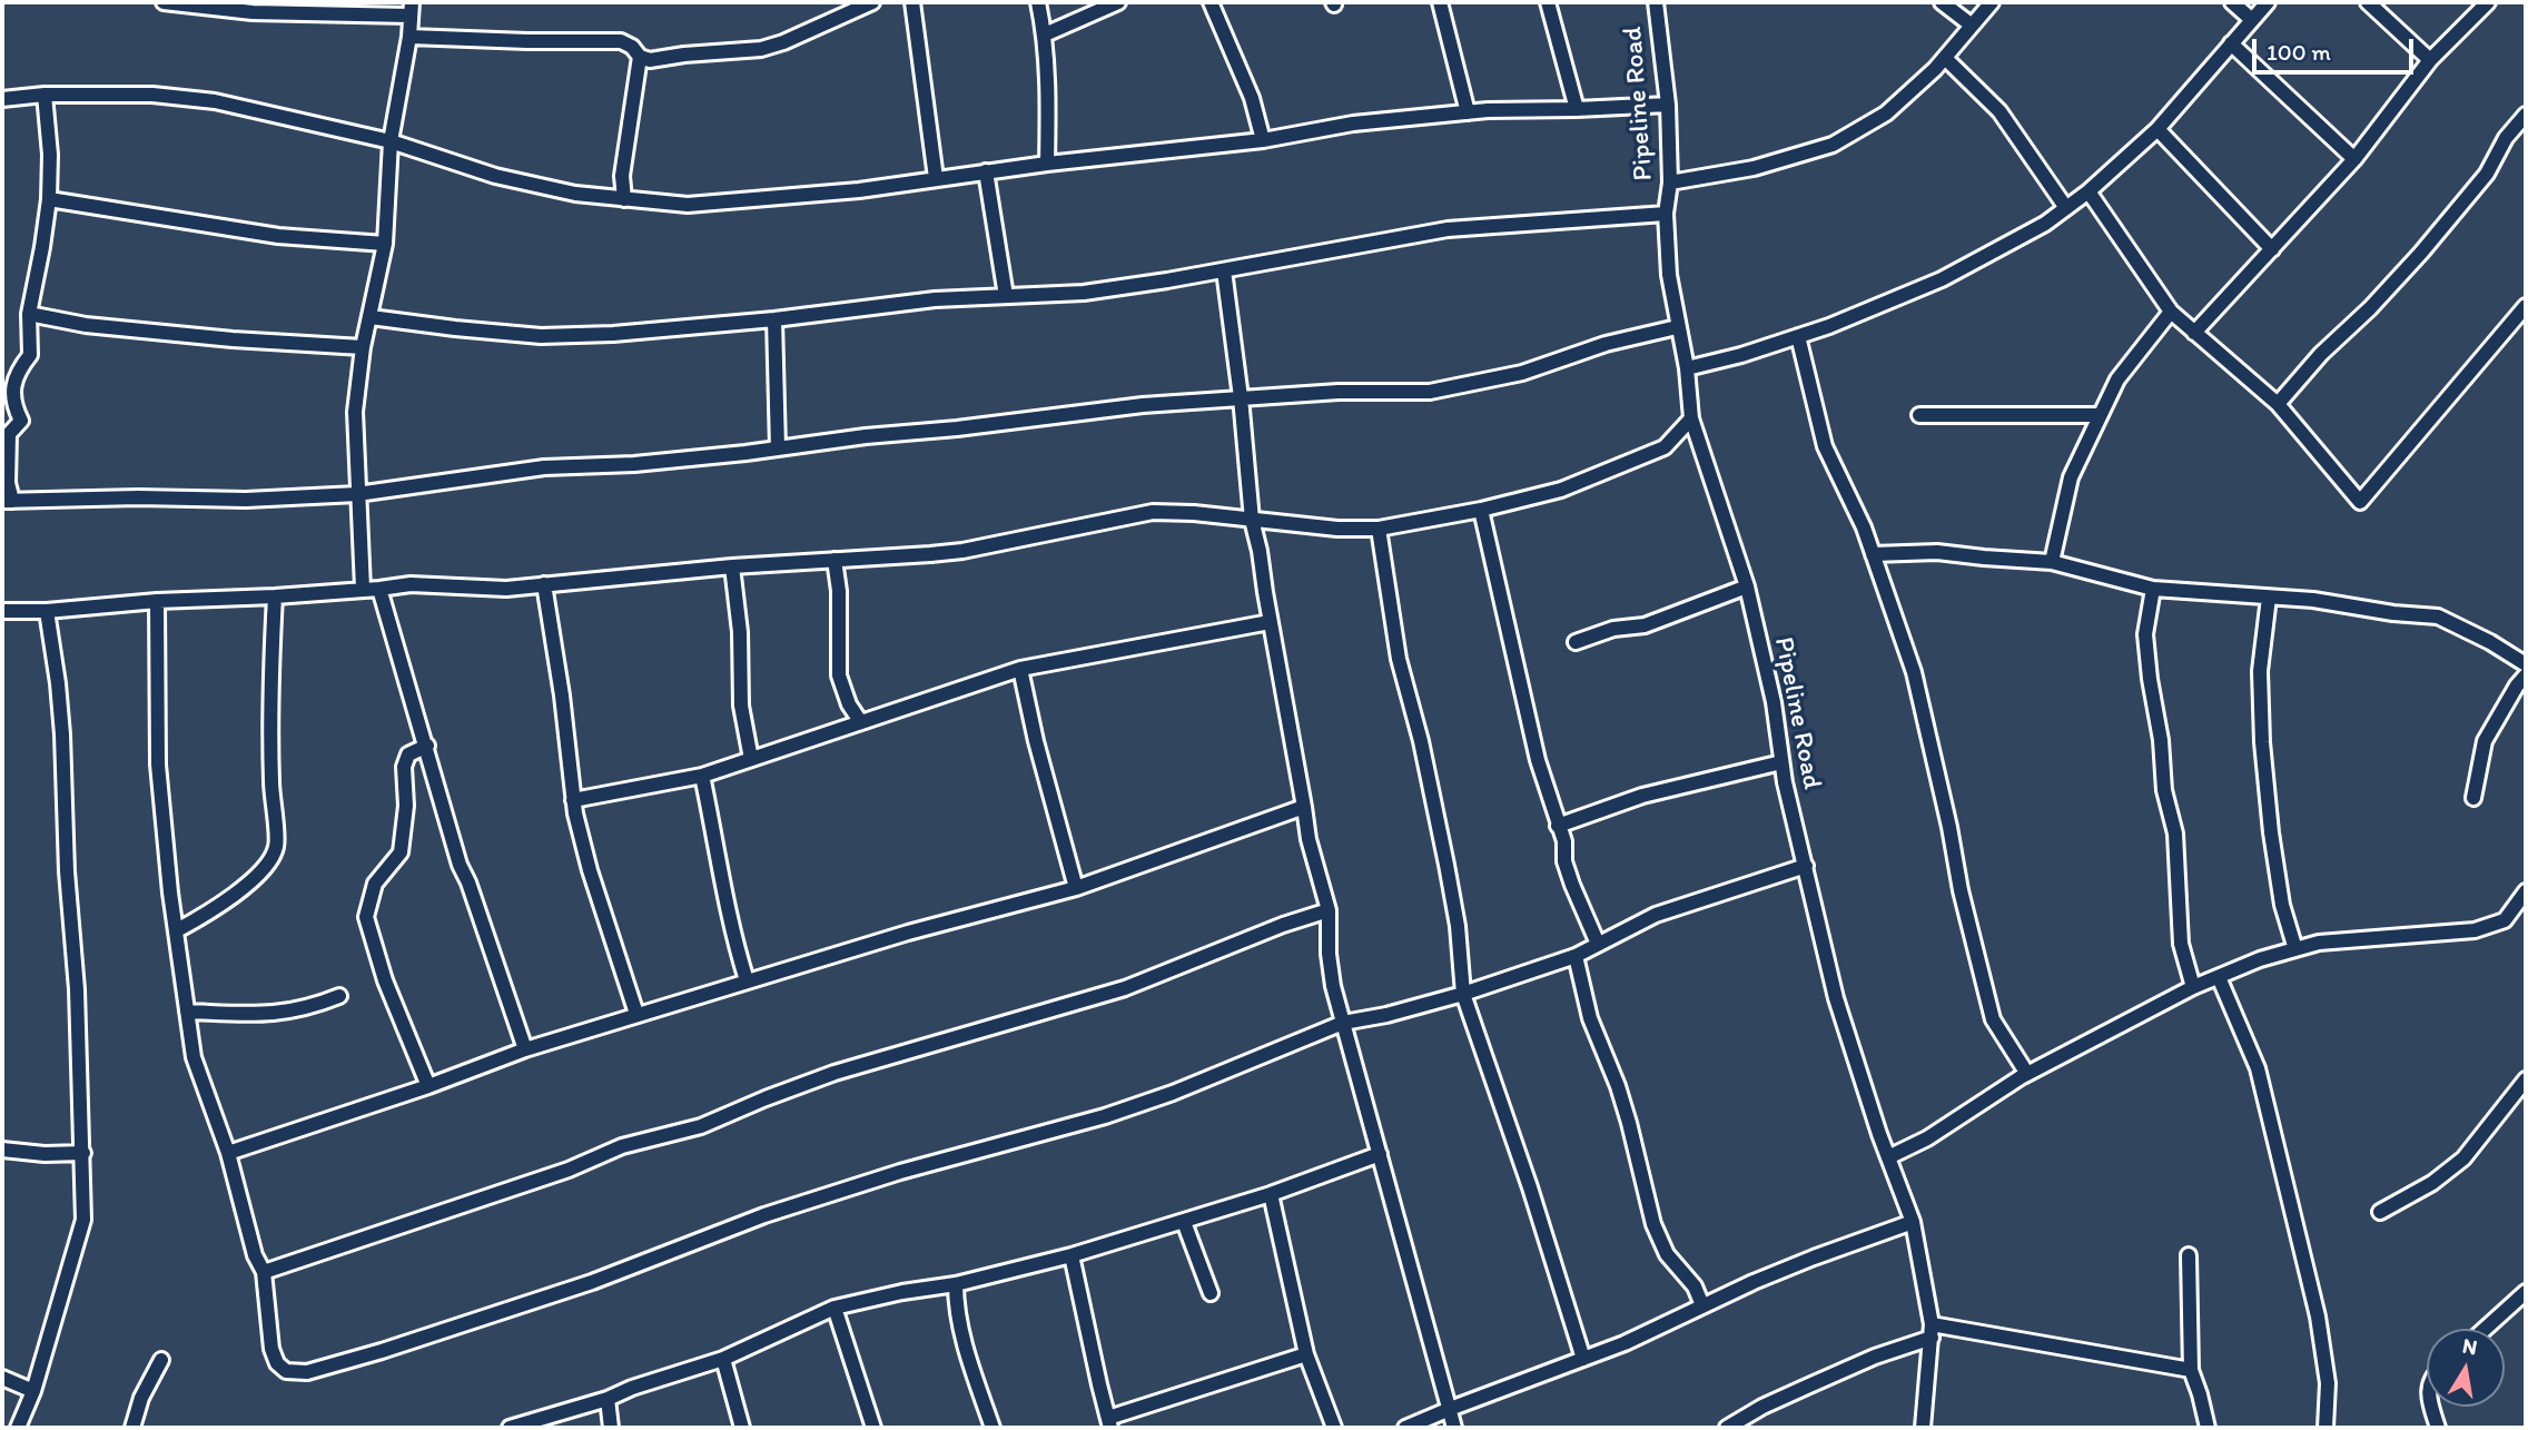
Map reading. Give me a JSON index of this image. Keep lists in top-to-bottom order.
{
  "streets": {
    "street": ["Pipeline Road"]
  },
  "scale_bar": "100 m",
  "north": "top"
}
